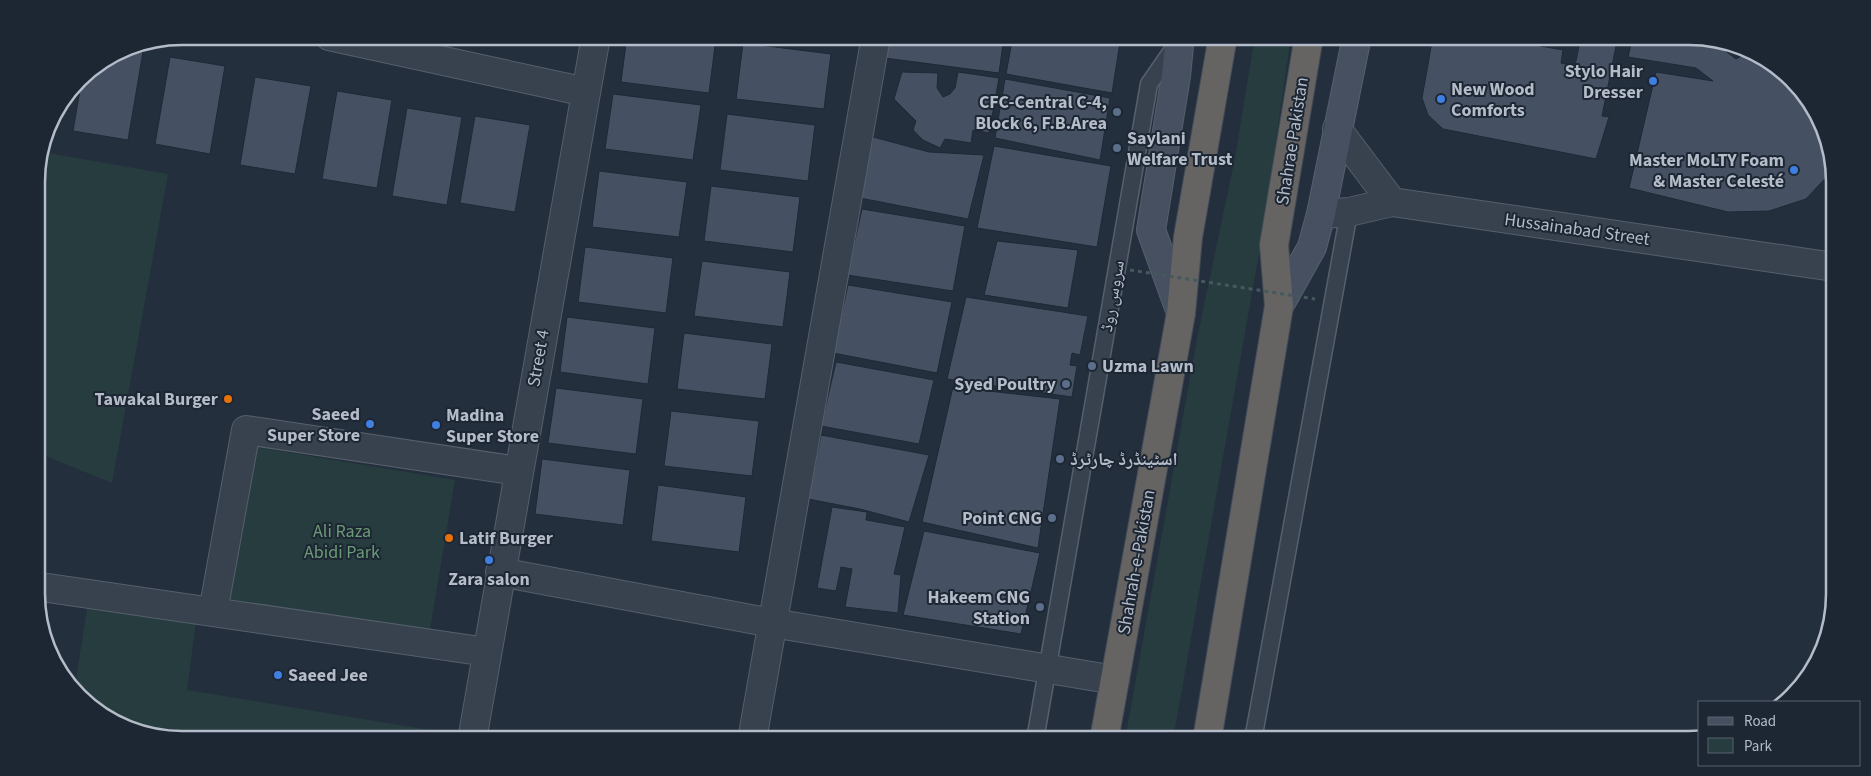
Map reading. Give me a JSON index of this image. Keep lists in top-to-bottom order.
{
  "streets": {
    "highway": ["Shahrae Pakistan", "Shahrah-e-Pakistan"],
    "street": ["Hussainabad Street", "Street 4"],
    "lane": ["سروس روڈ"]
  },
  "parks": ["Ali Raza Abidi Park"],
  "places": [
    "Stylo Hair Dresser",
    "New Wood Comforts",
    "CFC-Central C-4, Block 6, F.B.Area",
    "Saylani Welfare Trust",
    "Master MoLTY Foam & Master Celesté",
    "Uzma Lawn",
    "Syed Poultry",
    "Tawakal Burger",
    "Saeed Super Store",
    "Madina Super Store",
    "اسٹینڈرڈ چارٹرڈ",
    "Point CNG",
    "Latif Burger",
    "Zara salon",
    "Hakeem CNG Station",
    "Saeed Jee"
  ],
  "legend": ["Road", "Park"]
}
